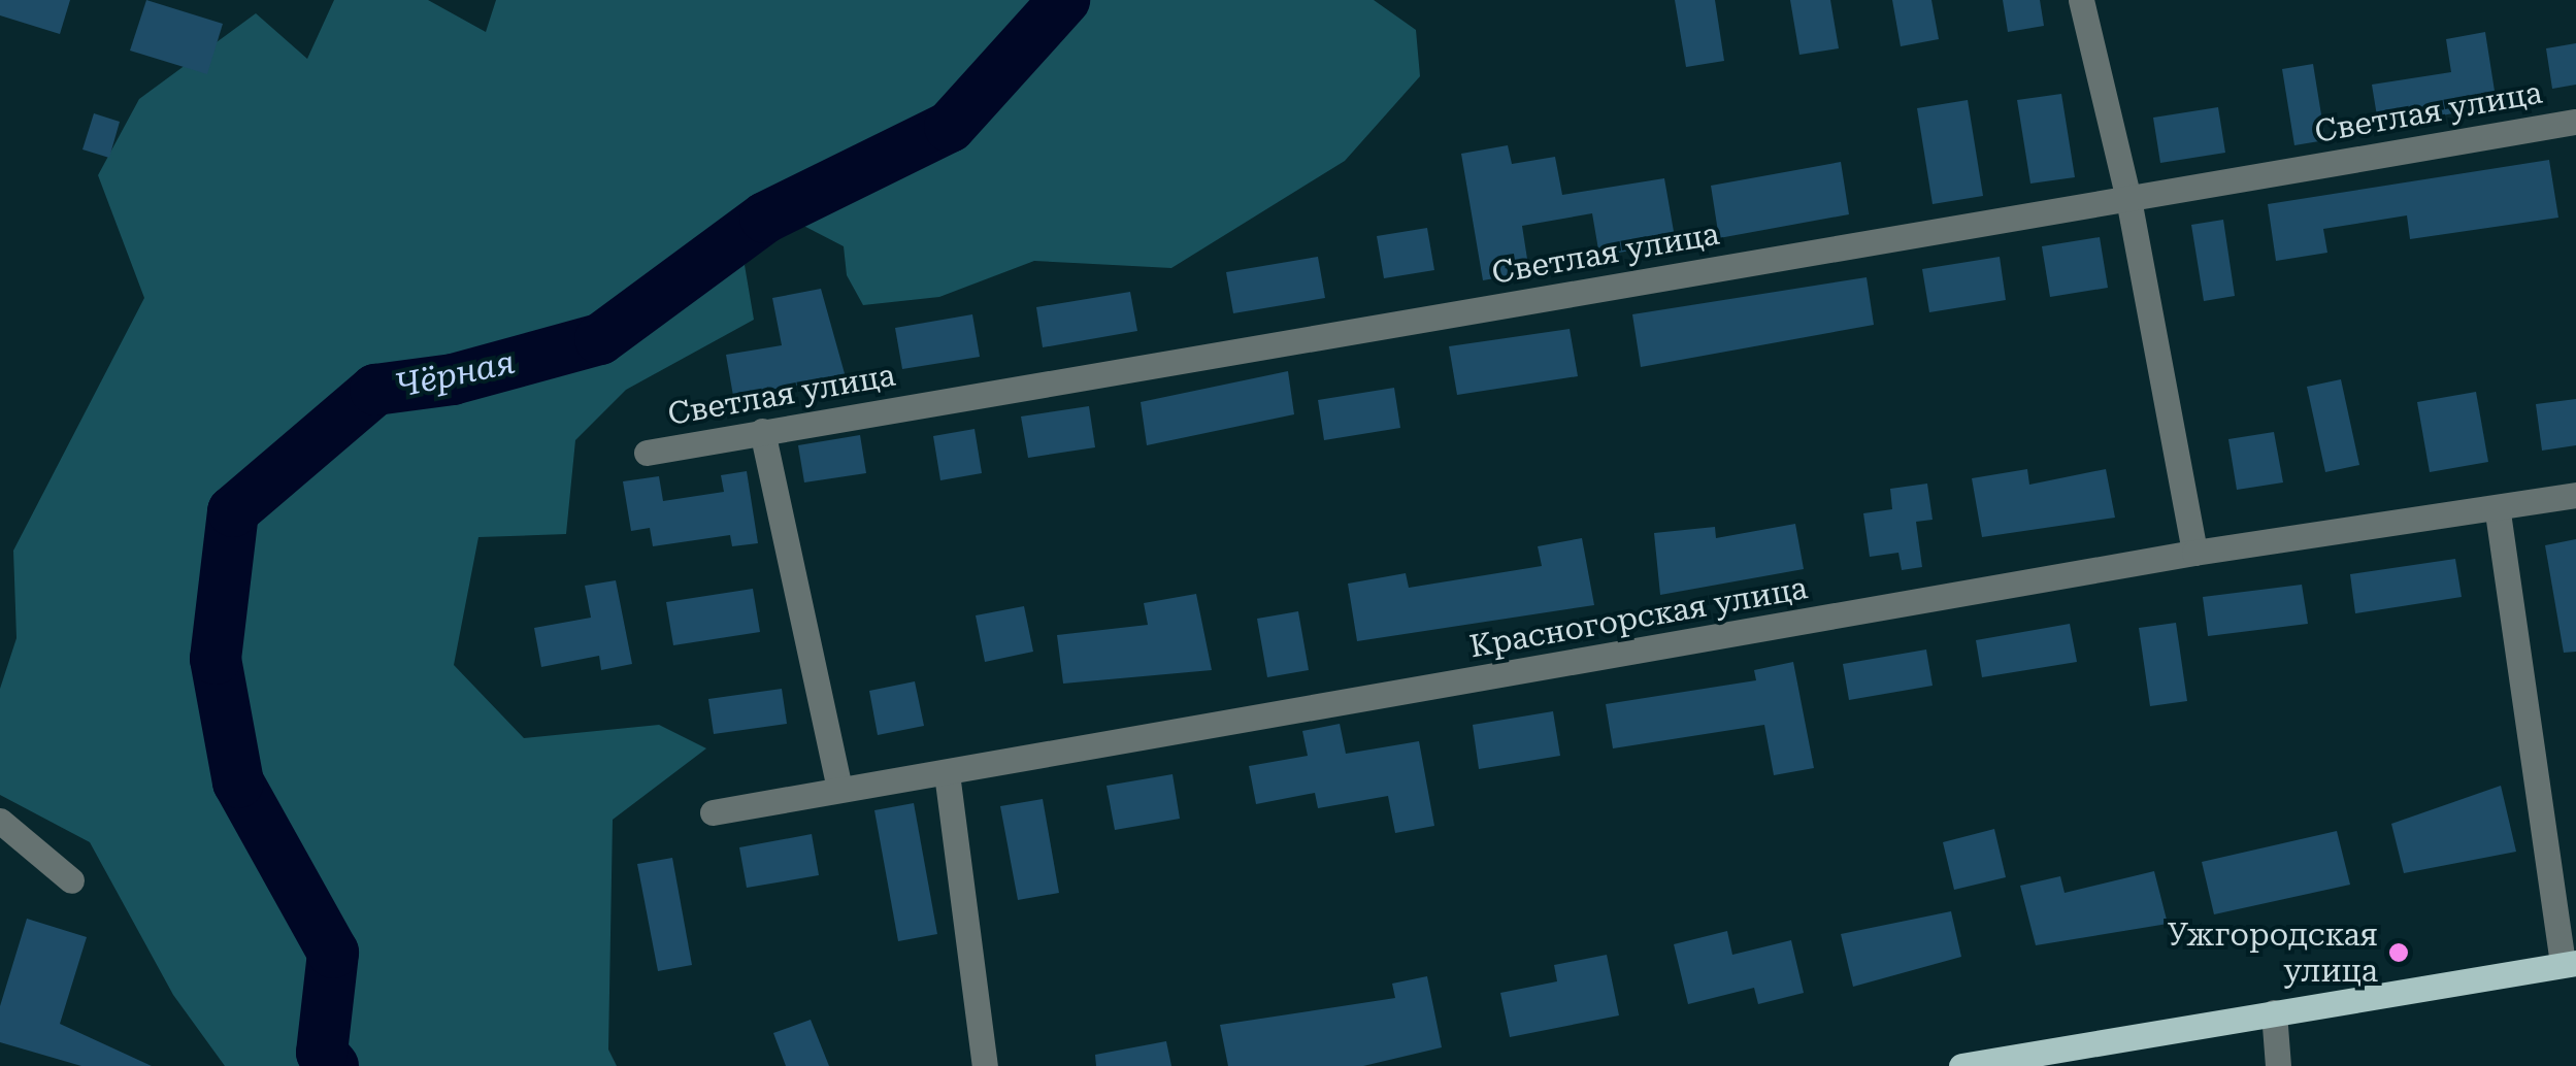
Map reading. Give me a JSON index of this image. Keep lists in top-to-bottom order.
{
  "streets": {
    "street": ["Светлая улица", "Красногорская улица"]
  },
  "water": ["Чёрная"],
  "places": ["Ужгородская улица"]
}
